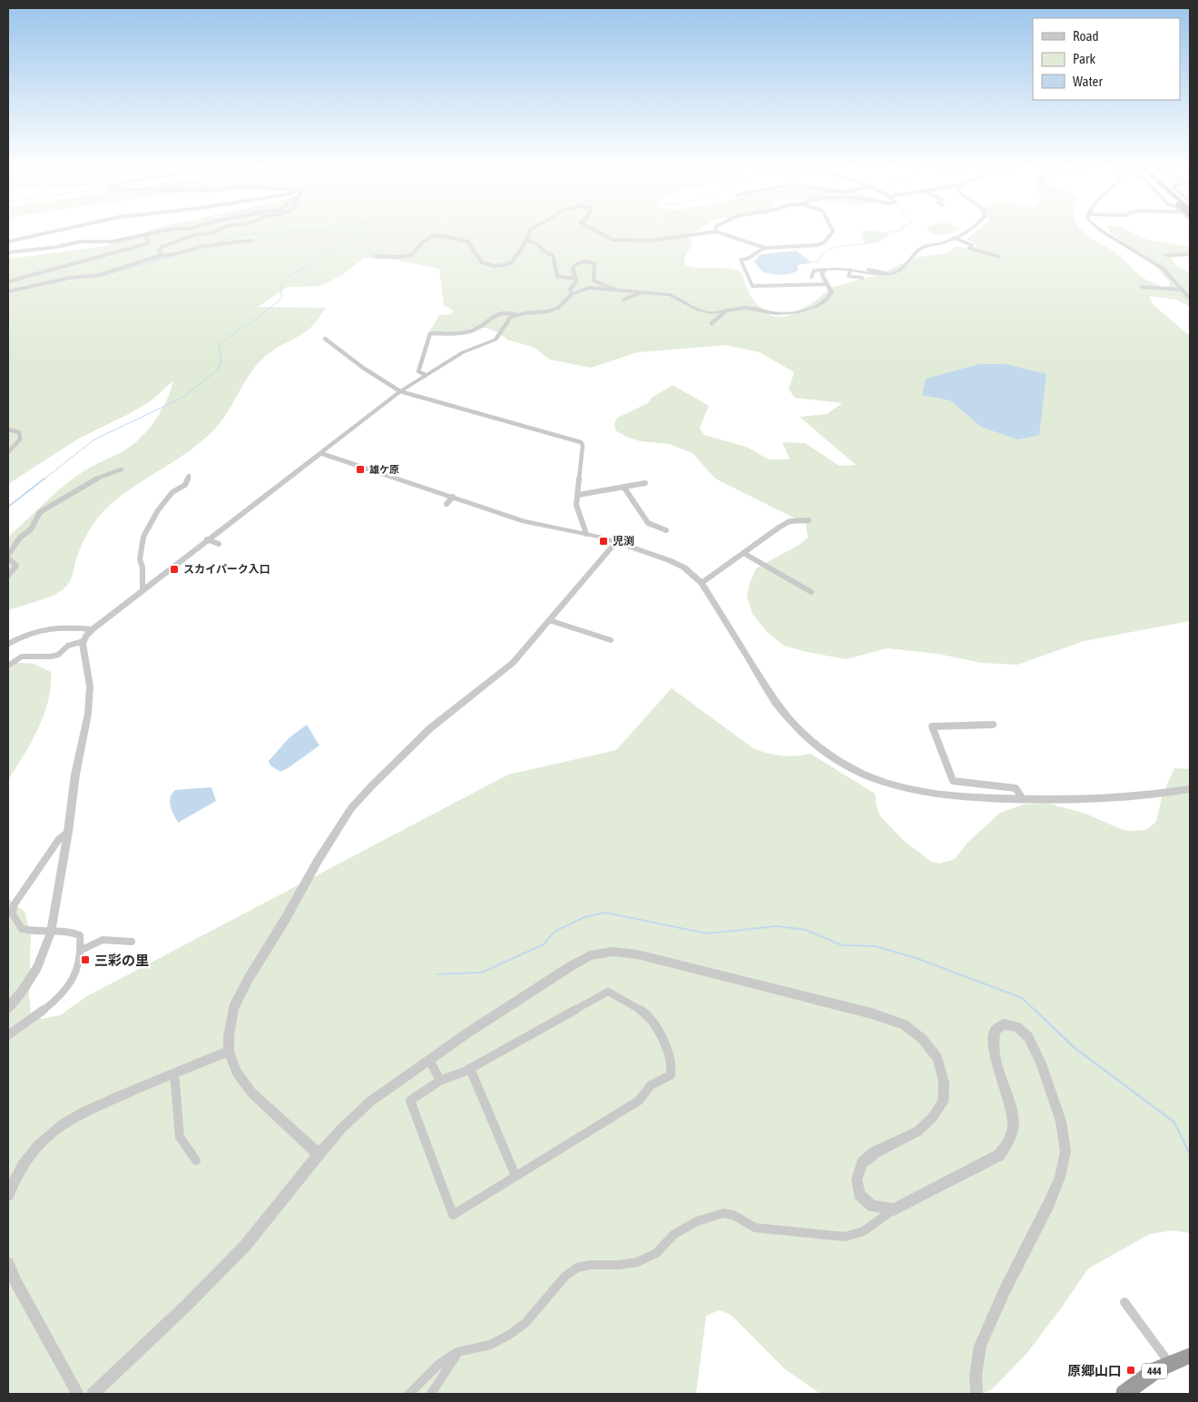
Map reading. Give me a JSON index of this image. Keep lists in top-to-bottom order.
{
  "streets": {
    "highway": ["444"]
  },
  "places": {
    "transit": [
      "雄ケ原",
      "児渕",
      "スカイパーク入口",
      "三彩の里",
      "原郷山口"
    ]
  },
  "legend": ["Road", "Park", "Water"]
}
